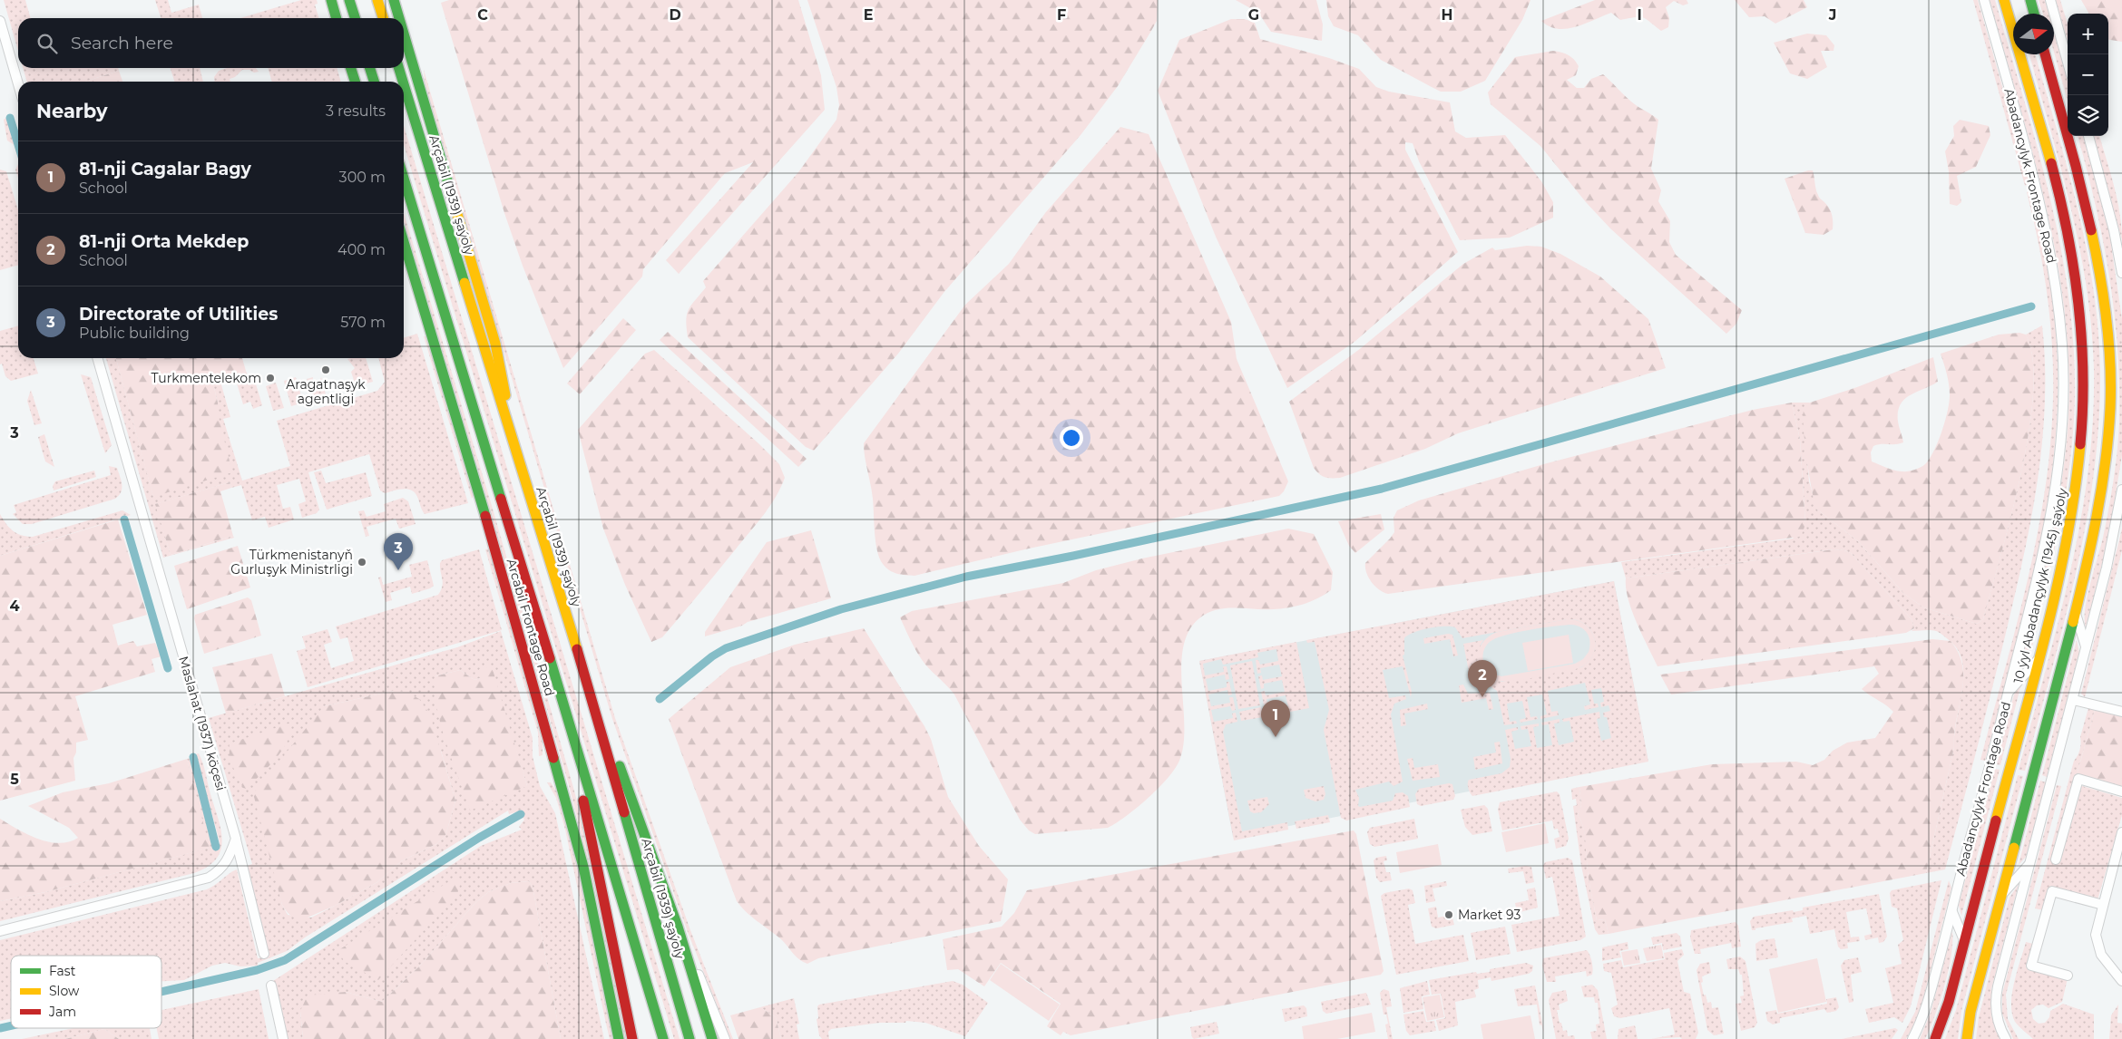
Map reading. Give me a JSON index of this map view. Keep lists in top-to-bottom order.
{
  "streets": {
    "main road": ["Arçabil (1939) şaýoly", "10 ýyl Abadançylyk (1945) şaýoly", "Arcabil Frontage Road"],
    "street": ["Abadancylyk Frontage Road", "Maslahat (1937) köçesi"]
  },
  "places": [
    "Aragatnaşyk agentligi",
    "Turkmentelekom",
    "Türkmenistanyň Gurluşyk Ministrligi",
    "Market 93"
  ],
  "legend": ["Fast", "Slow", "Jam"],
  "north": "right",
  "page": {
    "map_buttons": ["+", "−"],
    "search": "Search here",
    "heading": ["Nearby", "3 results"],
    "list": [
      {
        "mark": "1",
        "name": "81-nji Cagalar Bagy",
        "note": "School",
        "value": "300 m"
      },
      {
        "mark": "2",
        "name": "81-nji Orta Mekdep",
        "note": "School",
        "value": "400 m"
      },
      {
        "mark": "3",
        "name": "Directorate of Utilities",
        "note": "Public building",
        "value": "570 m"
      }
    ],
    "pins": ["3", "2", "1"]
  },
  "grid": {
    "columns": [
      "C",
      "D",
      "E",
      "F",
      "G",
      "H",
      "I",
      "J"
    ],
    "rows": ["3", "4", "5"]
  }
}
